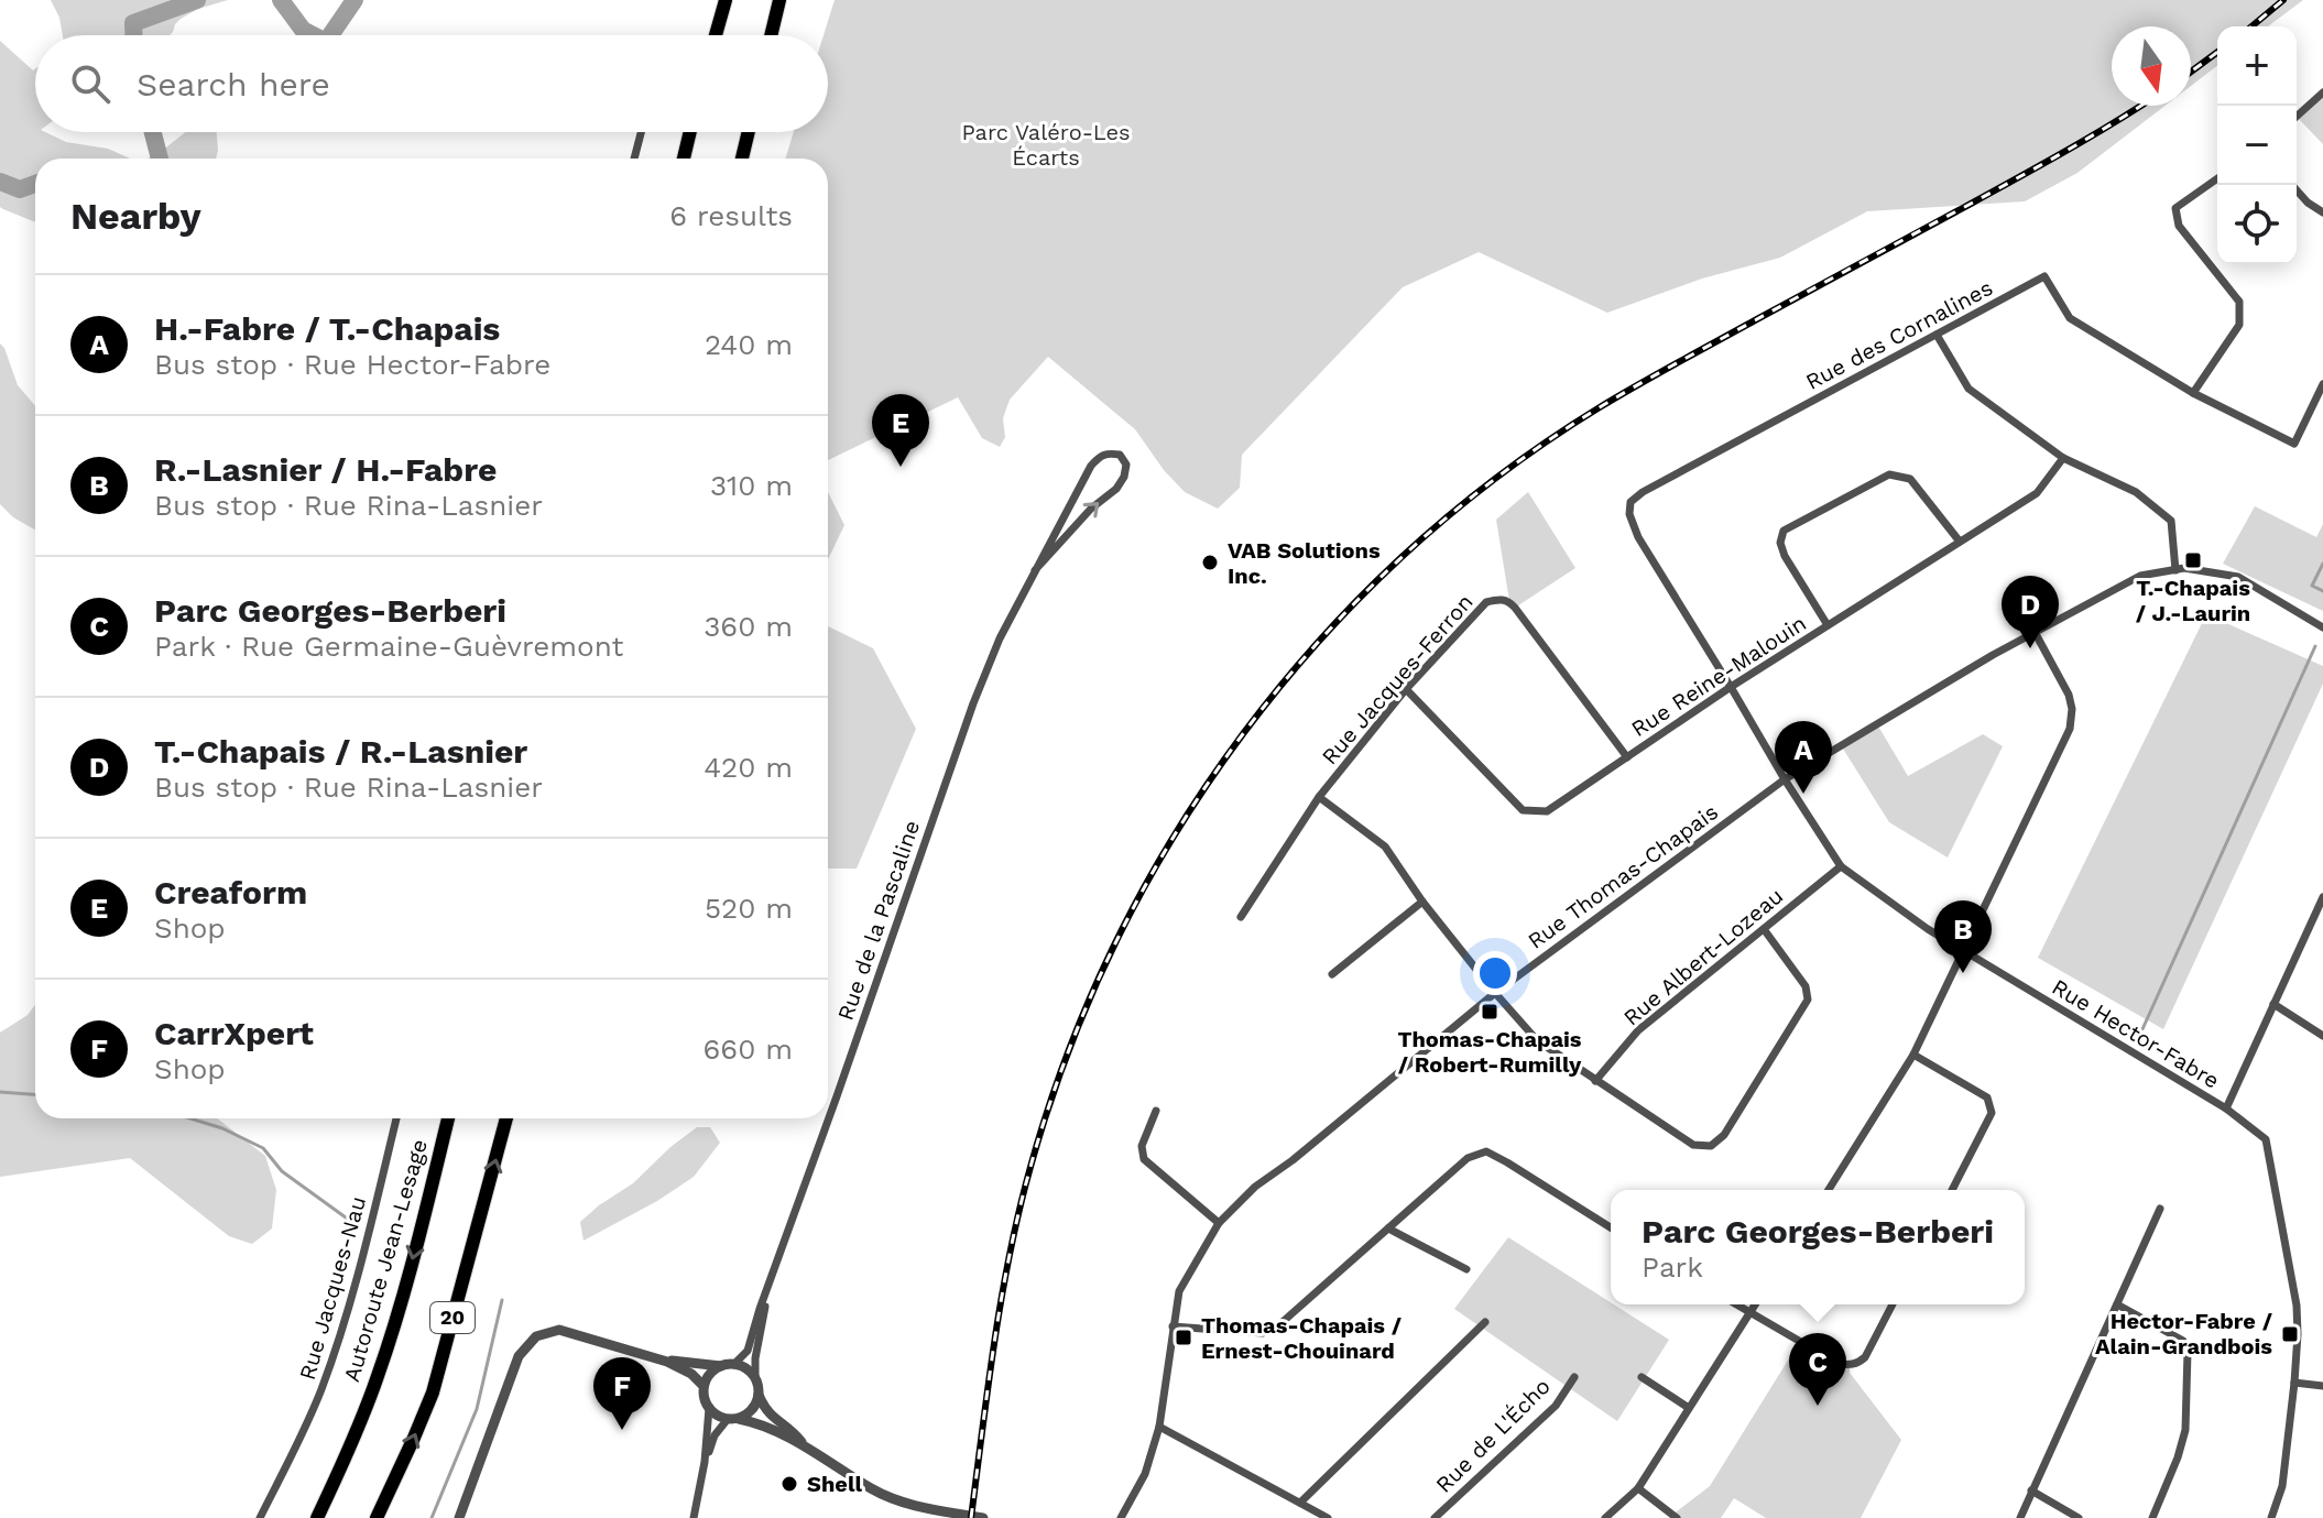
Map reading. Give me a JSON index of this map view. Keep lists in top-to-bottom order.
{
  "streets": {
    "highway": ["Autoroute Jean-Lesage", "20"],
    "street": [
      "Rue des Cornalines",
      "Rue Reine-Malouin",
      "Rue Jacques-Ferron",
      "Rue Thomas-Chapais",
      "Rue de la Pascaline",
      "Rue Albert-Lozeau",
      "Rue Hector-Fabre",
      "Rue Jacques-Nau",
      "Rue de L'Écho"
    ]
  },
  "crossings": [
    ["Rue des Cornalines", "Rue Reine-Malouin"],
    ["Rue des Cornalines", "Rue Hector-Fabre"],
    ["Rue Reine-Malouin", "Rue Jacques-Ferron"],
    ["Rue Reine-Malouin", "Rue Hector-Fabre"],
    ["Rue Thomas-Chapais", "Rue Hector-Fabre"],
    ["Rue Albert-Lozeau", "Rue Hector-Fabre"]
  ],
  "parks": ["Parc Valéro-Les Écarts"],
  "places": {
    "transit": [
      "T.-Chapais / J.-Laurin",
      "Thomas-Chapais / Robert-Rumilly",
      "Hector-Fabre / Alain-Grandbois",
      "Thomas-Chapais / Ernest-Chouinard"
    ],
    "other": ["VAB Solutions Inc.", "Shell"]
  },
  "north": "bottom",
  "page": {
    "map_buttons": ["+", "−"],
    "search": "Search here",
    "heading": ["Nearby", "6 results"],
    "list": [
      {
        "mark": "A",
        "name": "H.-Fabre / T.-Chapais",
        "note": "Bus stop · Rue Hector-Fabre",
        "value": "240 m"
      },
      {
        "mark": "B",
        "name": "R.-Lasnier / H.-Fabre",
        "note": "Bus stop · Rue Rina-Lasnier",
        "value": "310 m"
      },
      {
        "mark": "C",
        "name": "Parc Georges-Berberi",
        "note": "Park · Rue Germaine-Guèvremont",
        "value": "360 m"
      },
      {
        "mark": "D",
        "name": "T.-Chapais / R.-Lasnier",
        "note": "Bus stop · Rue Rina-Lasnier",
        "value": "420 m"
      },
      {
        "mark": "E",
        "name": "Creaform",
        "note": "Shop",
        "value": "520 m"
      },
      {
        "mark": "F",
        "name": "CarrXpert",
        "note": "Shop",
        "value": "660 m"
      }
    ],
    "pins": [
      "E",
      "D",
      "A",
      "B",
      "C",
      "F"
    ],
    "popup": ["Parc Georges-Berberi", "Park"]
  }
}
